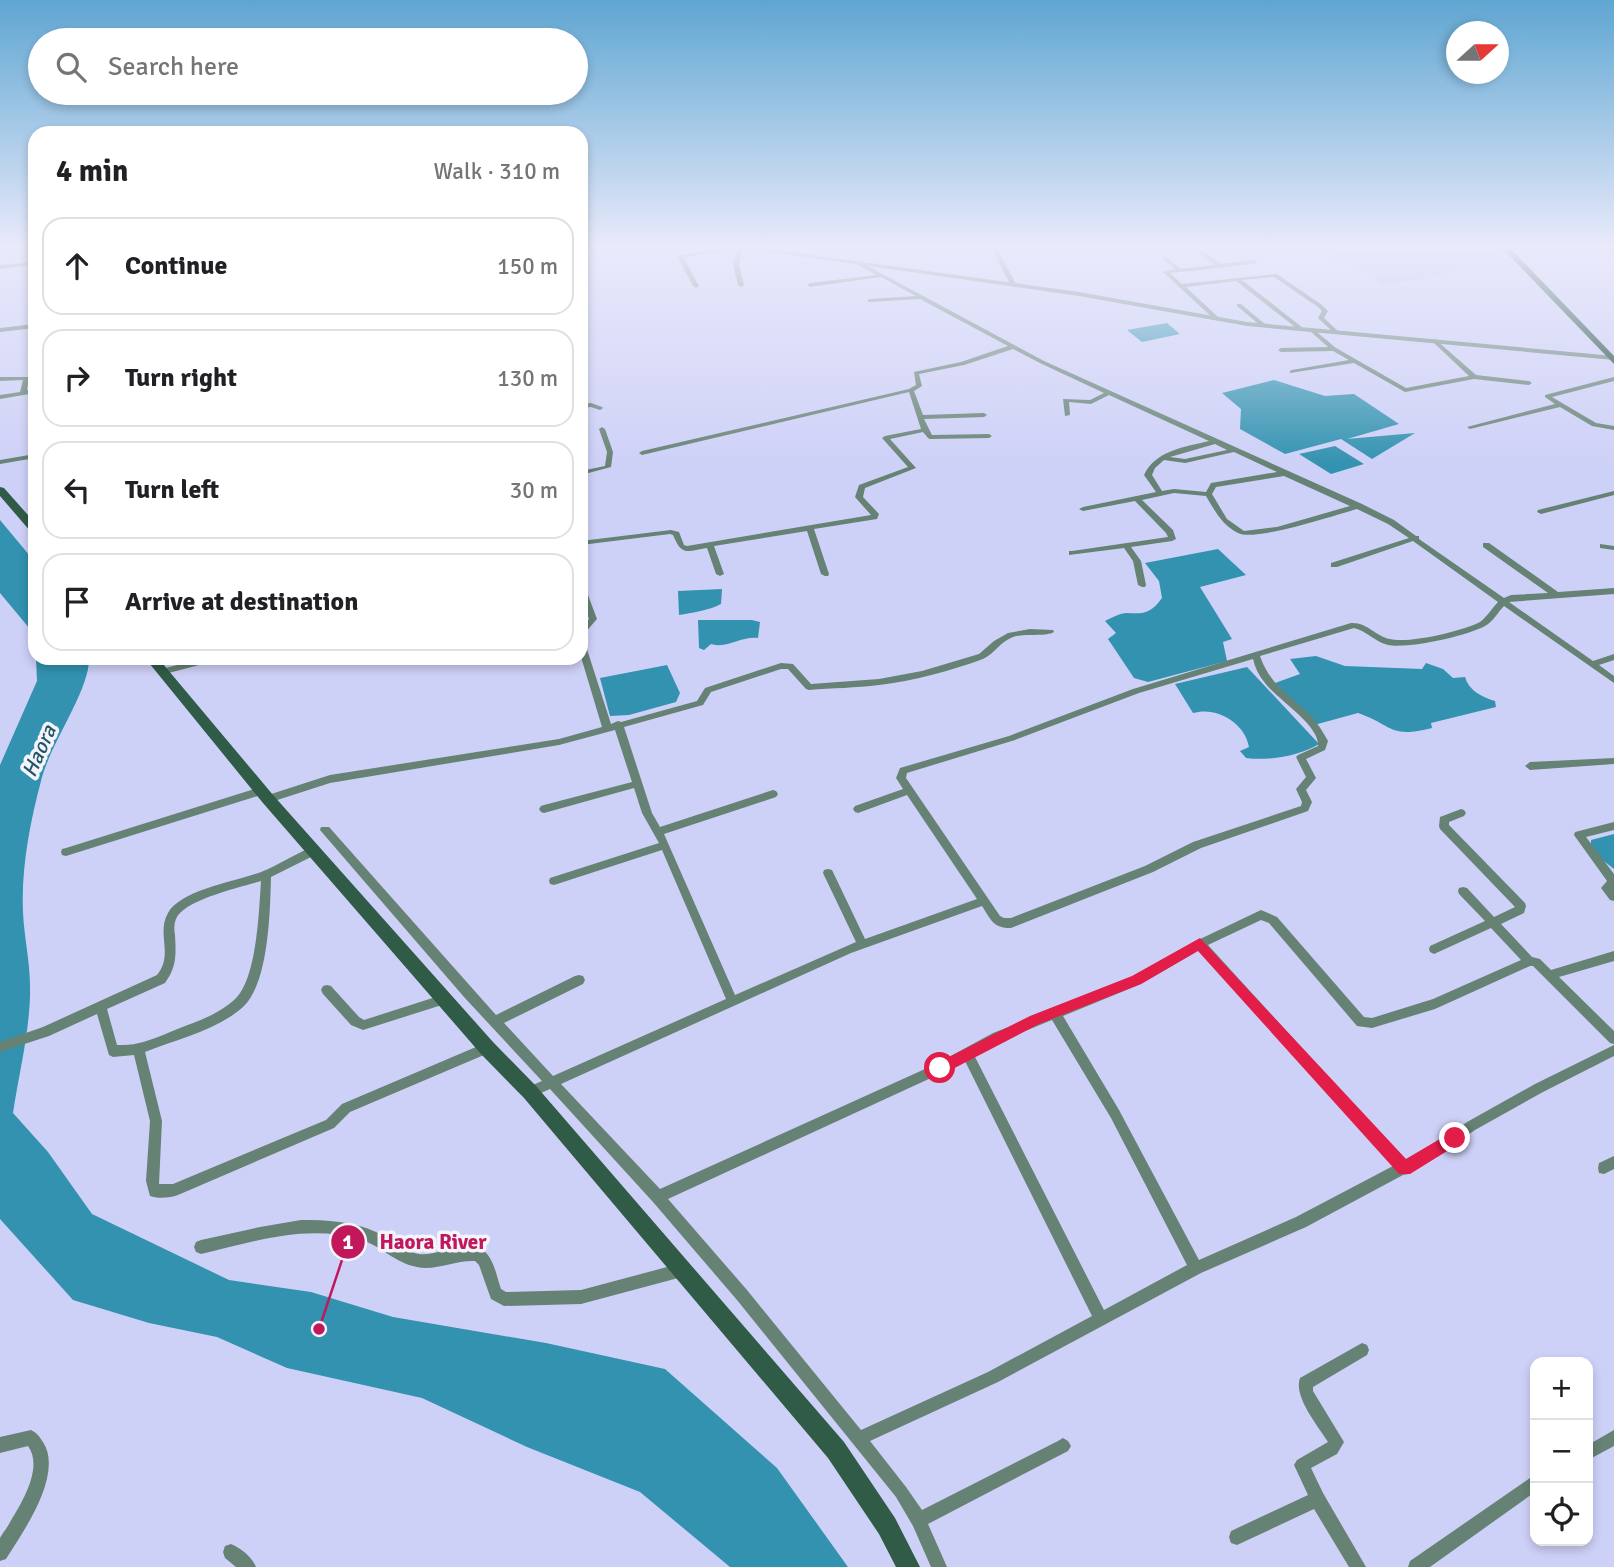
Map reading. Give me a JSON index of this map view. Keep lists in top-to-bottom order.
{
  "water": ["Haora"],
  "places": ["Haora River"],
  "north": "right",
  "page": {
    "search": "Search here",
    "heading": ["4 min", "Walk · 310 m"],
    "list": [
      ["Continue", "150 m"],
      ["Turn right", "130 m"],
      ["Turn left", "30 m"],
      "Arrive at destination"
    ],
    "map_buttons": ["+", "−"]
  }
}
